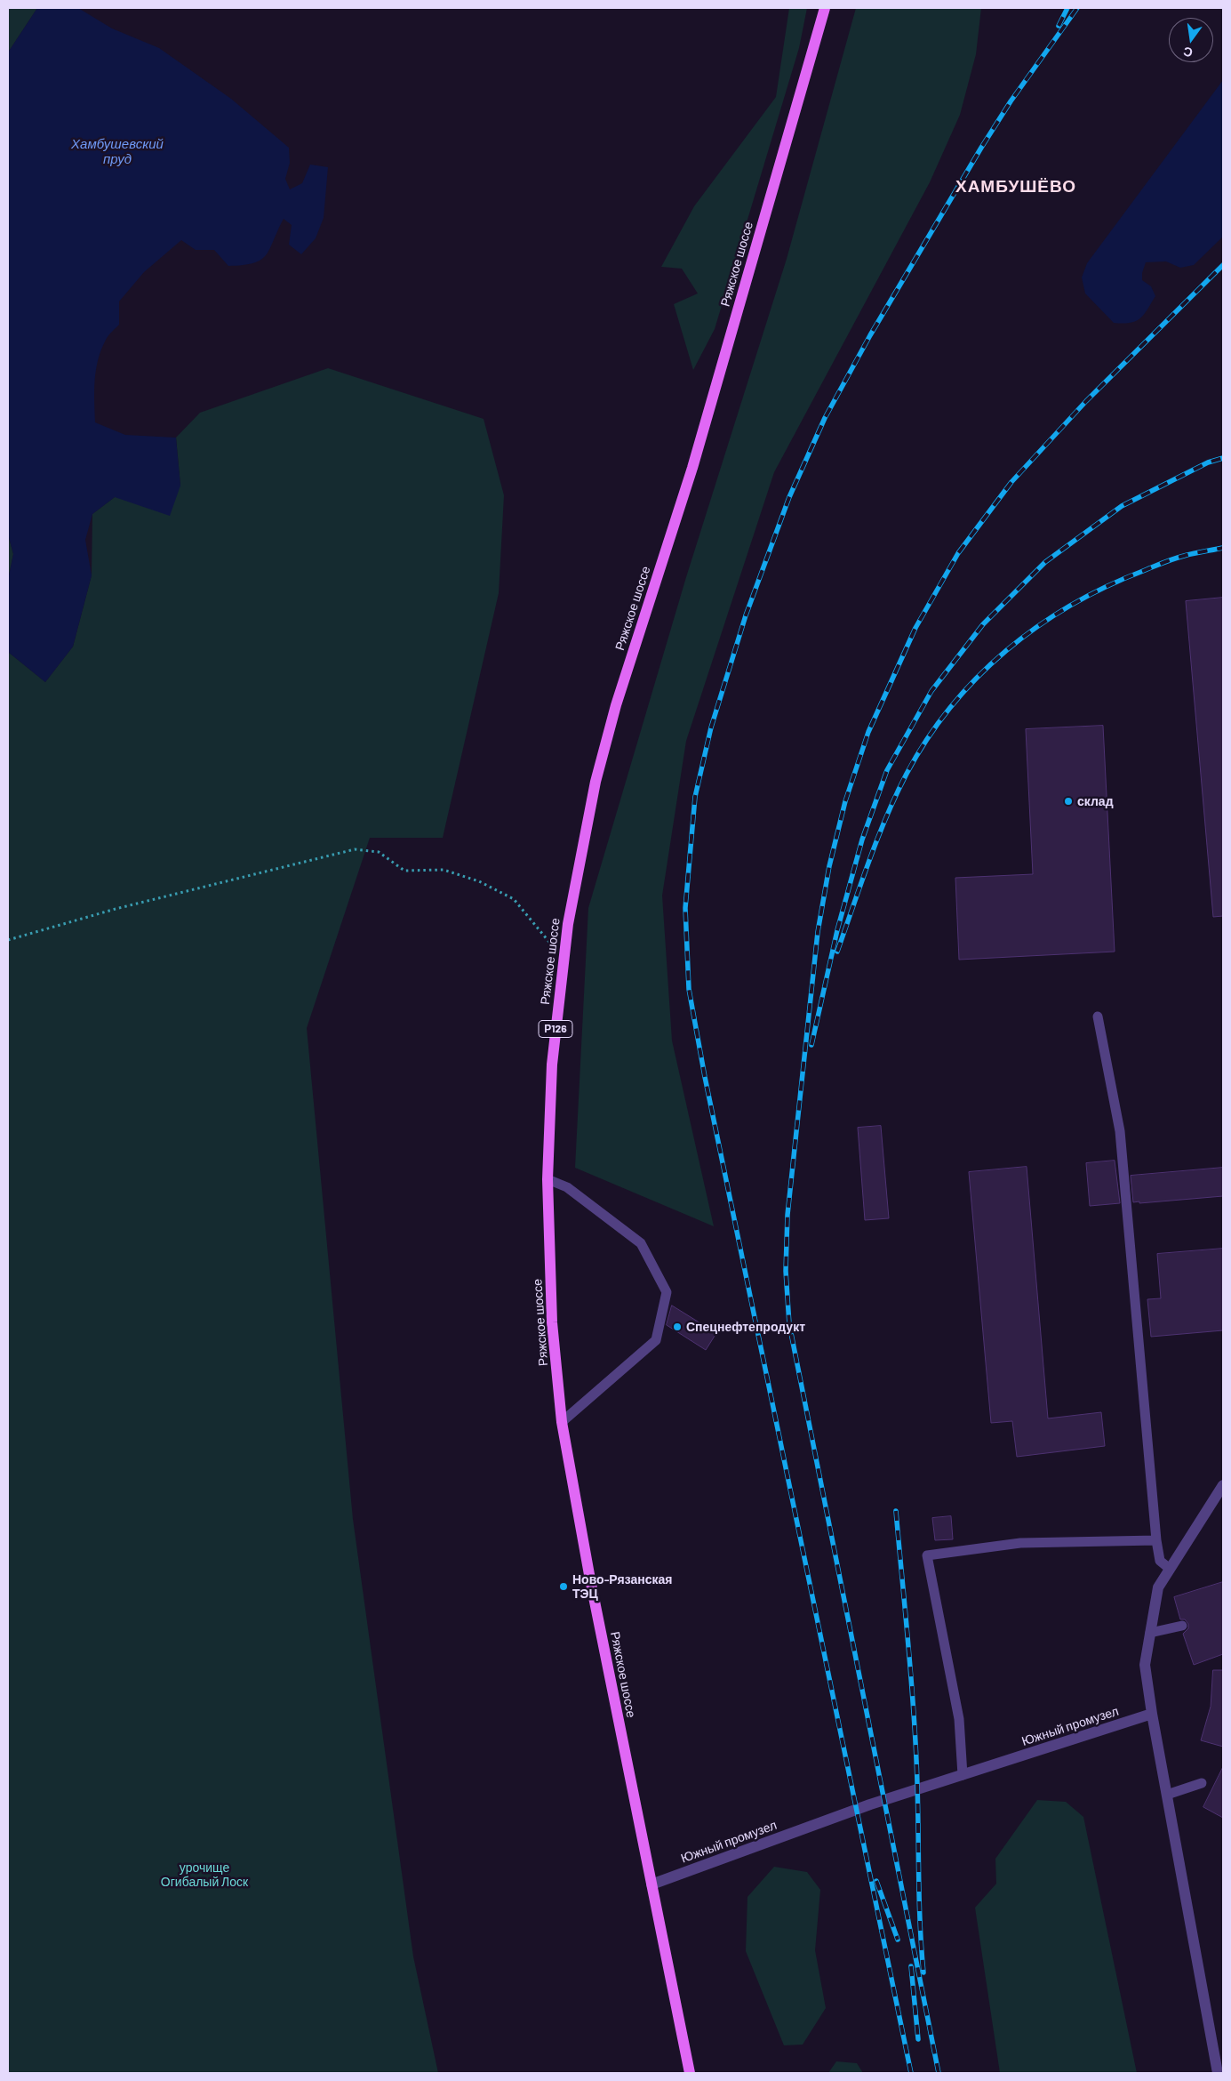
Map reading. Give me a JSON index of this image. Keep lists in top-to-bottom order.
{
  "streets": {
    "main road": ["Ряжское шоссе", "Р126"],
    "street": ["Южный промузел"]
  },
  "crossings": [
    ["Ряжское шоссе", "Южный промузел"]
  ],
  "districts": ["ХАМБУШЁВО"],
  "water": ["Хамбушевский пруд"],
  "parks": ["урочище Огибалый Лоск"],
  "places": ["склад", "Спецнефтепродукт", "Ново-Рязанская ТЭЦ"],
  "north": "bottom"
}
